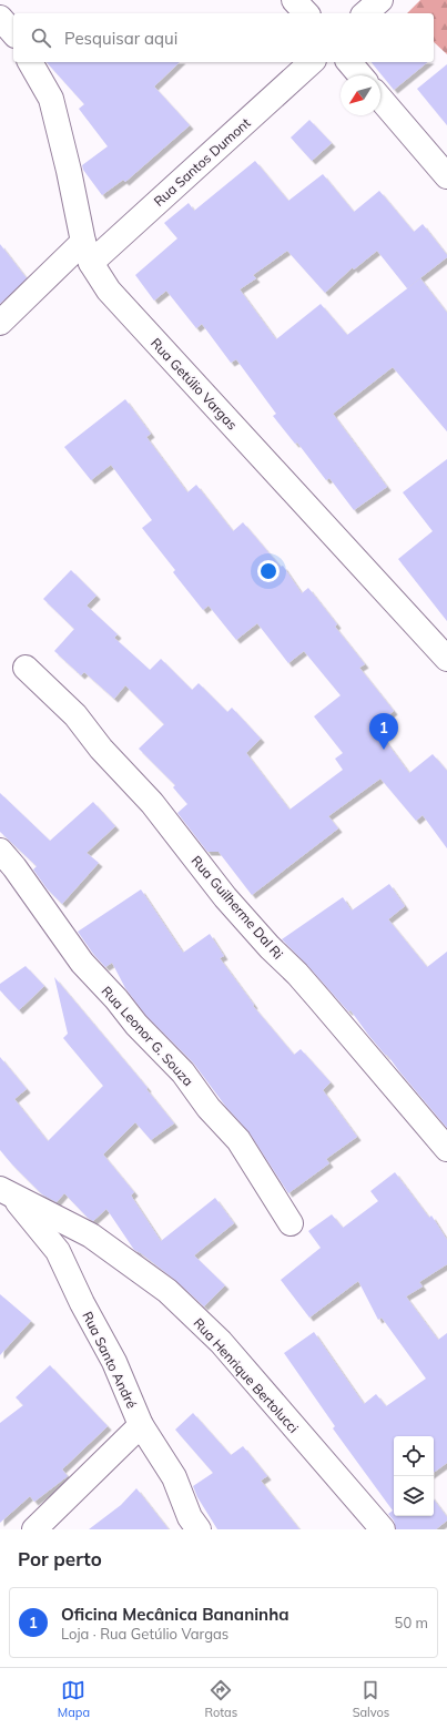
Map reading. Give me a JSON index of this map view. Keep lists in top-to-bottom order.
{
  "streets": {
    "street": [
      "Rua Santos Dumont",
      "Rua Getúlio Vargas",
      "Rua Guilherme Dal Ri",
      "Rua Leonor G. Souza",
      "Rua Santo André",
      "Rua Henrique Bertolucci"
    ]
  },
  "crossings": [
    ["Rua Santos Dumont", "Rua Getúlio Vargas"],
    ["Rua Santo André", "Rua Henrique Bertolucci"]
  ],
  "north": "bottom left",
  "page": {
    "search": "Pesquisar aqui",
    "pins": "1",
    "heading": "Por perto",
    "list": [
      {
        "mark": "1",
        "name": "Oficina Mecânica Bananinha",
        "note": "Loja · Rua Getúlio Vargas",
        "value": "50 m"
      }
    ],
    "nav": ["Mapa", "Rotas", "Salvos"]
  }
}
